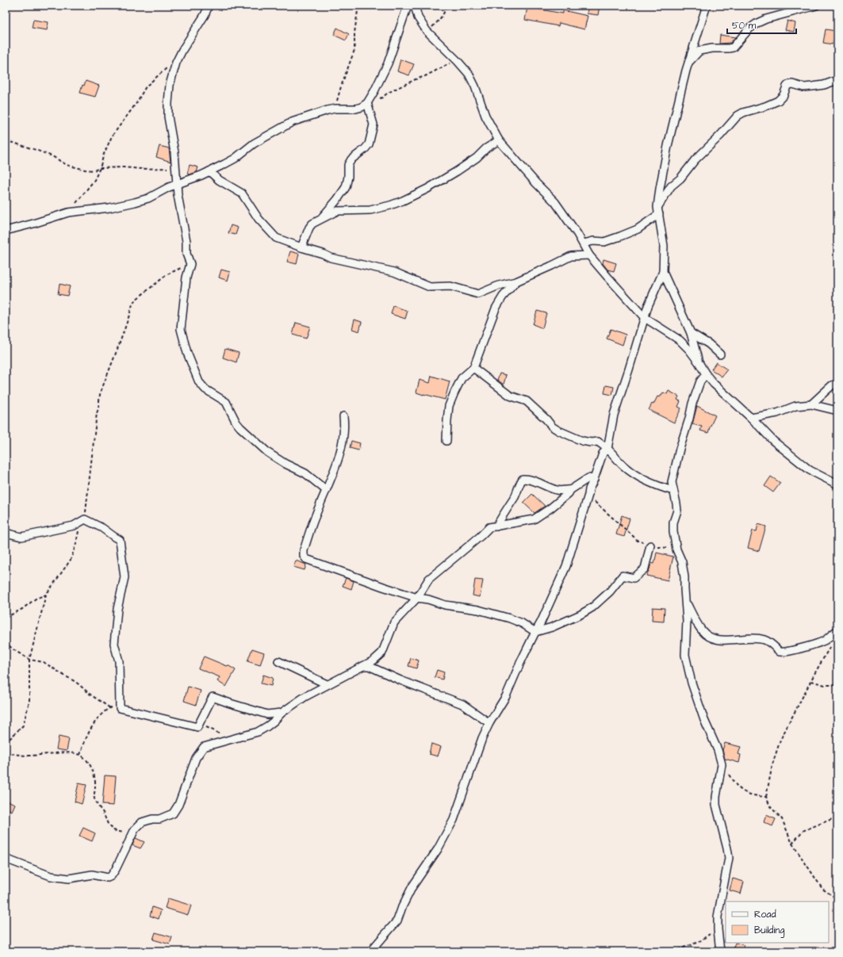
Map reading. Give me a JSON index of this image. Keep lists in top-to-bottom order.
{
  "legend": ["Road", "Building"],
  "scale_bar": "50 m"
}
